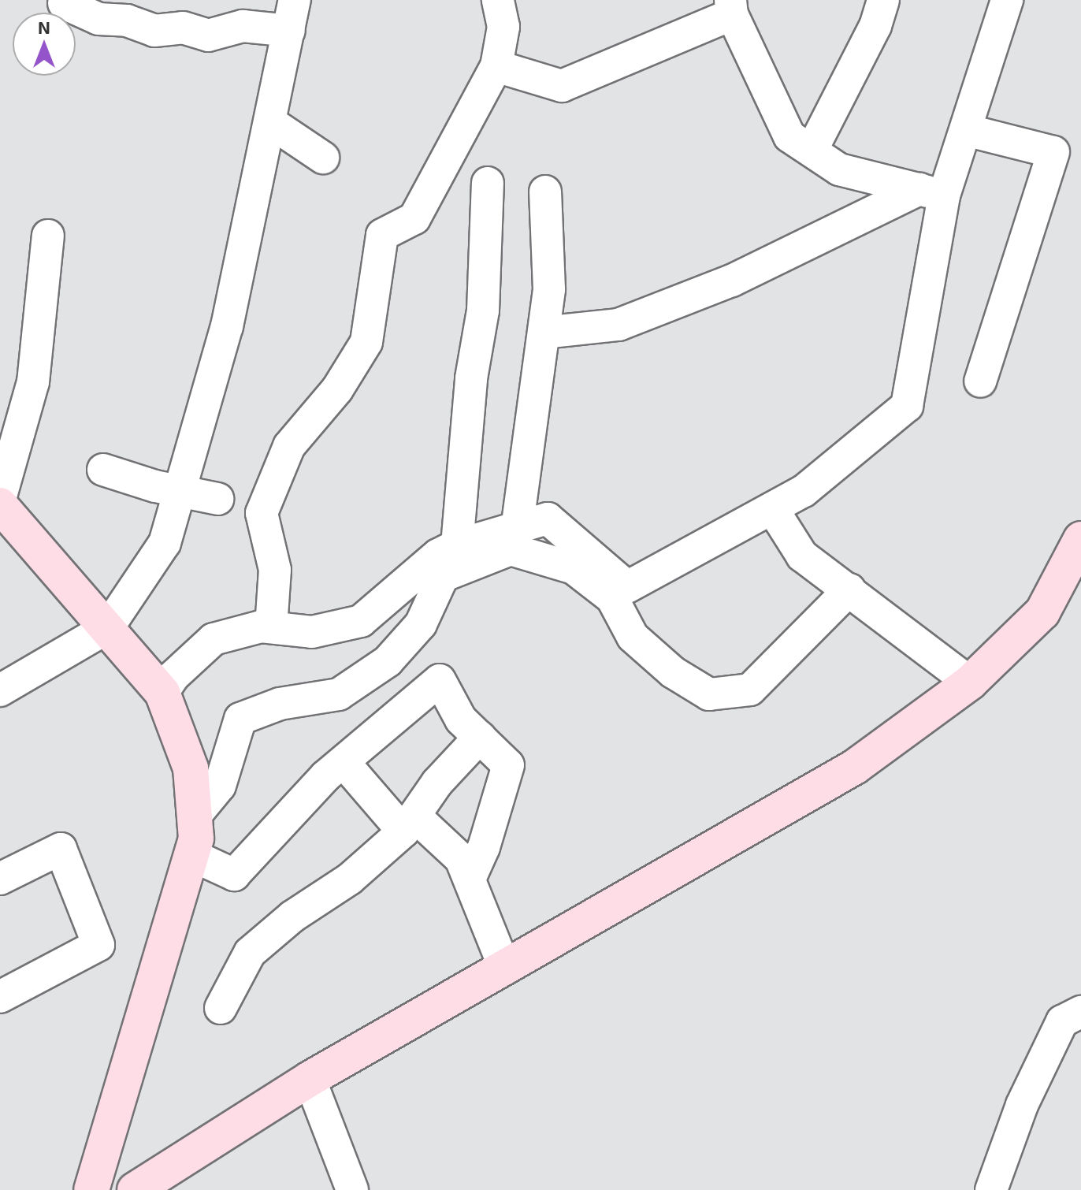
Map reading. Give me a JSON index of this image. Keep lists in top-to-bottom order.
{
  "north": "top"
}
